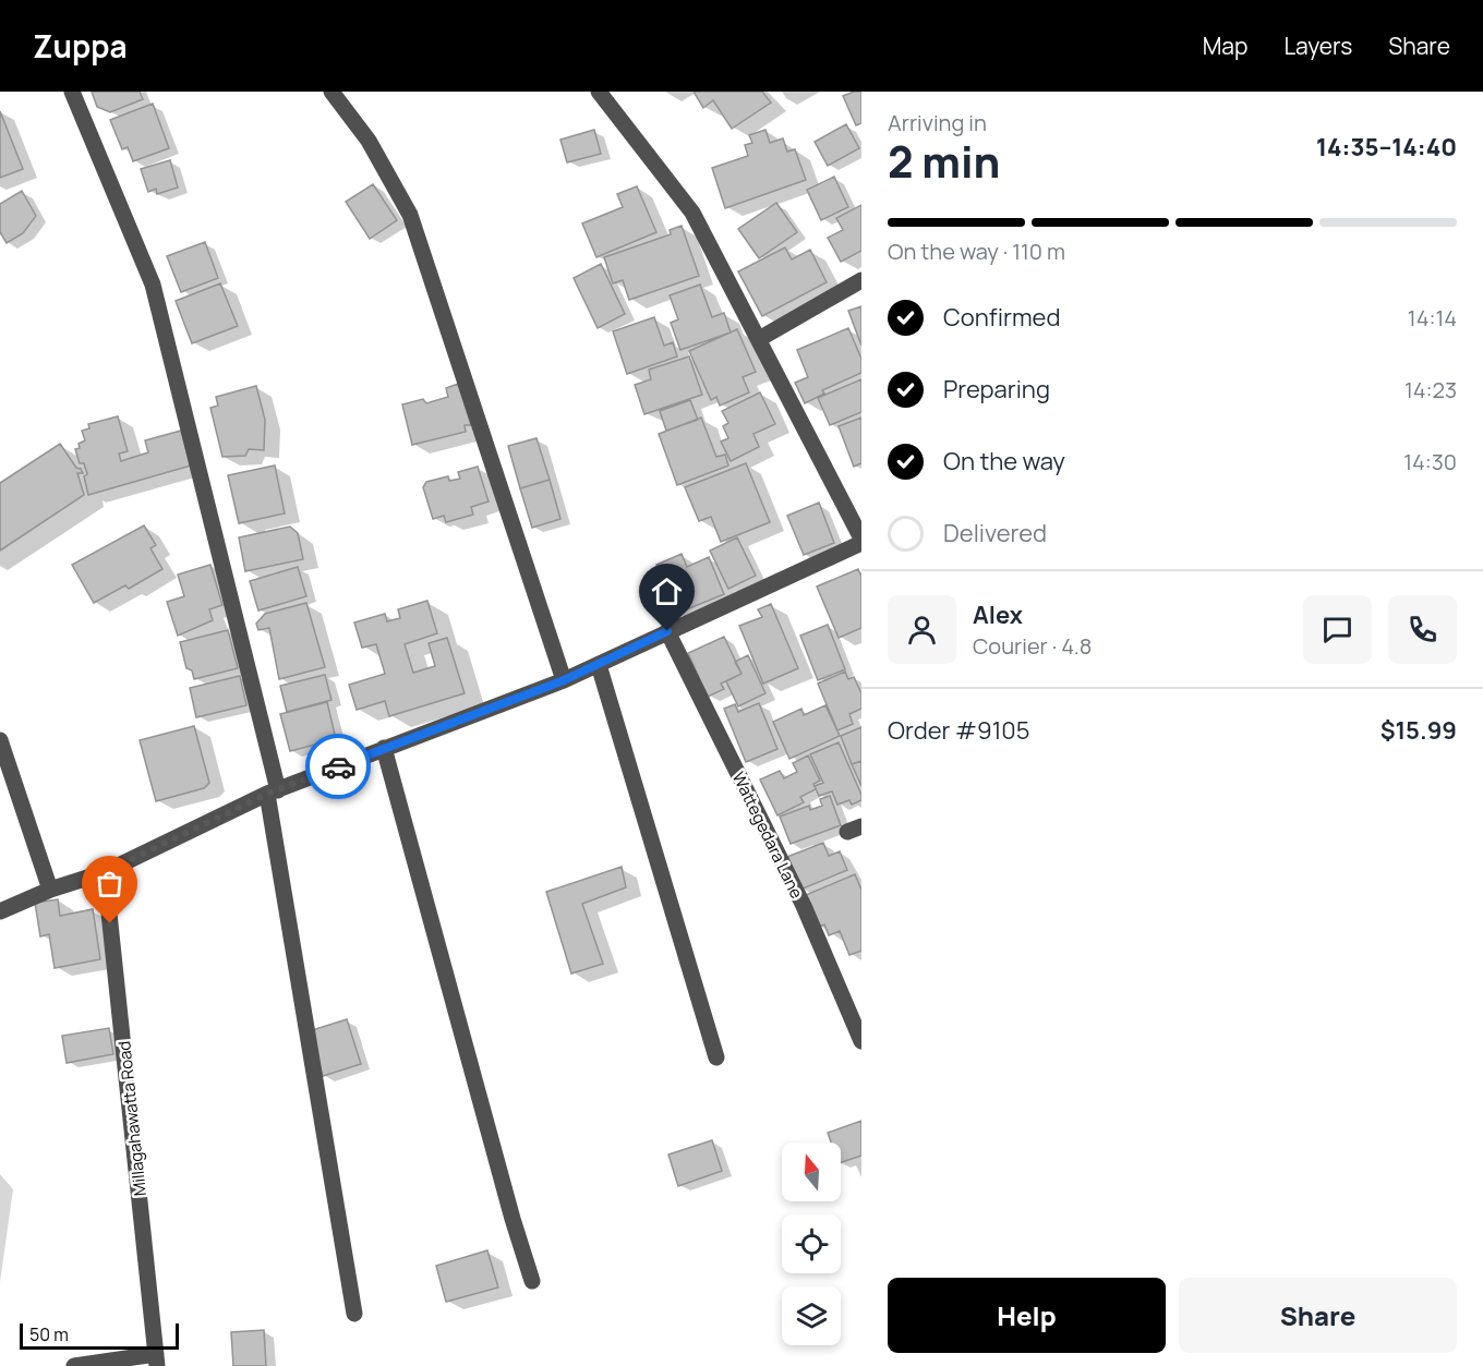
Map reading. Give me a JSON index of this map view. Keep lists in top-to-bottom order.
{
  "streets": {
    "street": ["Wattegedara Lane", "Millagahawatta Road"]
  },
  "scale_bar": "50 m",
  "north": "top",
  "page": {
    "header": "Zuppa",
    "nav": ["Map", "Layers", "Share"],
    "heading": ["2 min", "Arriving in", "14:35–14:40"],
    "panel": [
      "Alex",
      "Courier · 4.8",
      "Order #9105",
      "$15.99"
    ],
    "bar": "On the way · 110 m",
    "list": [
      ["Confirmed", "14:14"],
      ["Preparing", "14:23"],
      ["On the way", "14:30"],
      "Delivered"
    ],
    "buttons": ["Help", "Share"],
    "scale": "50 m"
  }
}
